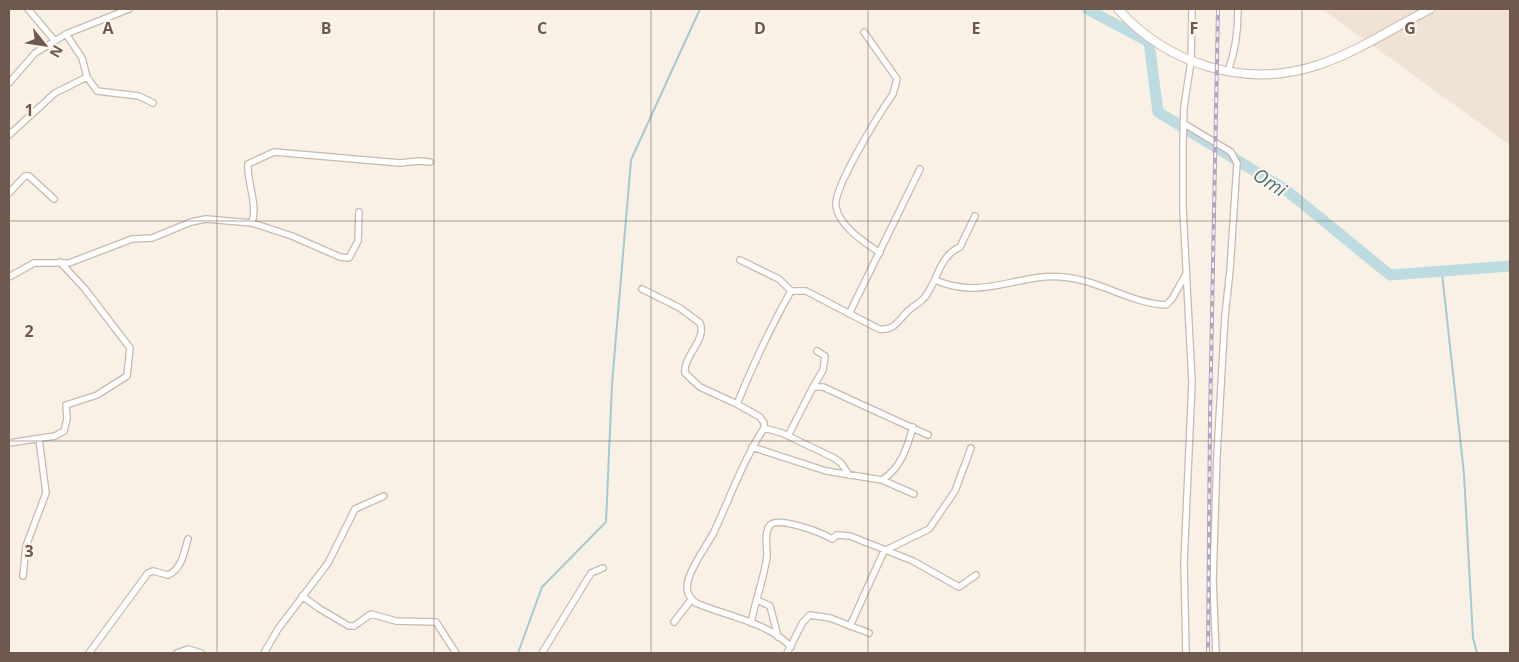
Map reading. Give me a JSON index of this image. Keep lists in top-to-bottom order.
{
  "water": ["Omi"],
  "north": "bottom right",
  "grid": {
    "columns": [
      "A",
      "B",
      "C",
      "D",
      "E",
      "F",
      "G"
    ],
    "rows": ["1", "2", "3"]
  }
}
